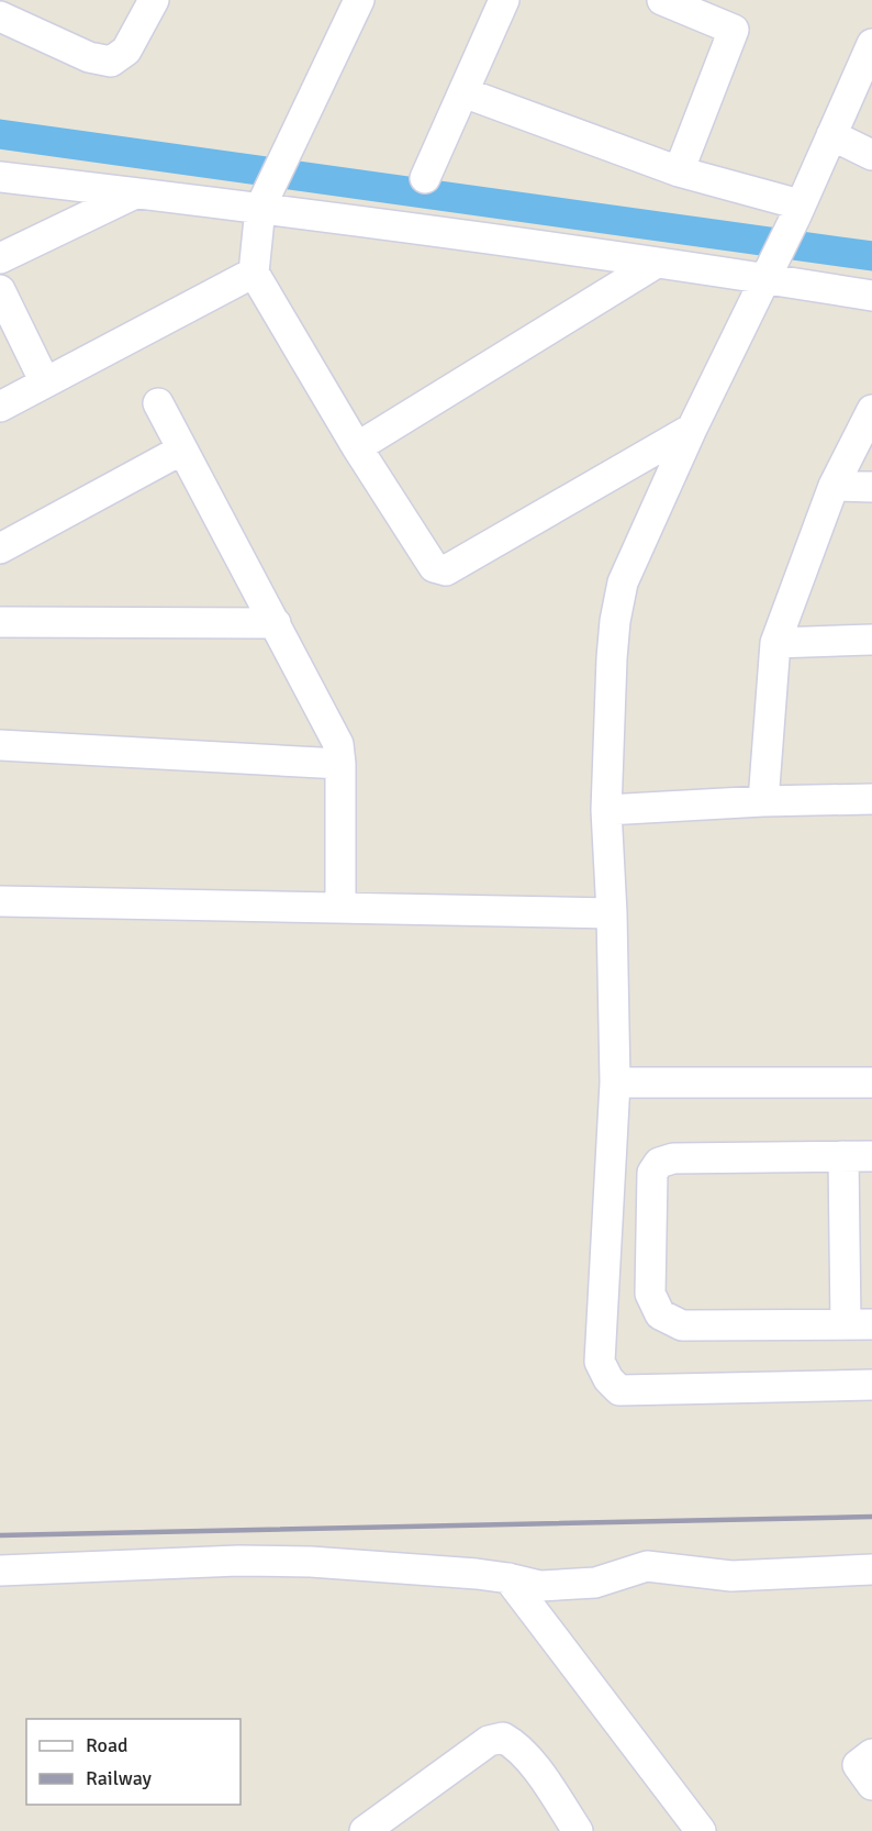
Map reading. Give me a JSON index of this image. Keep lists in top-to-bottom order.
{
  "legend": ["Road", "Railway"]
}
